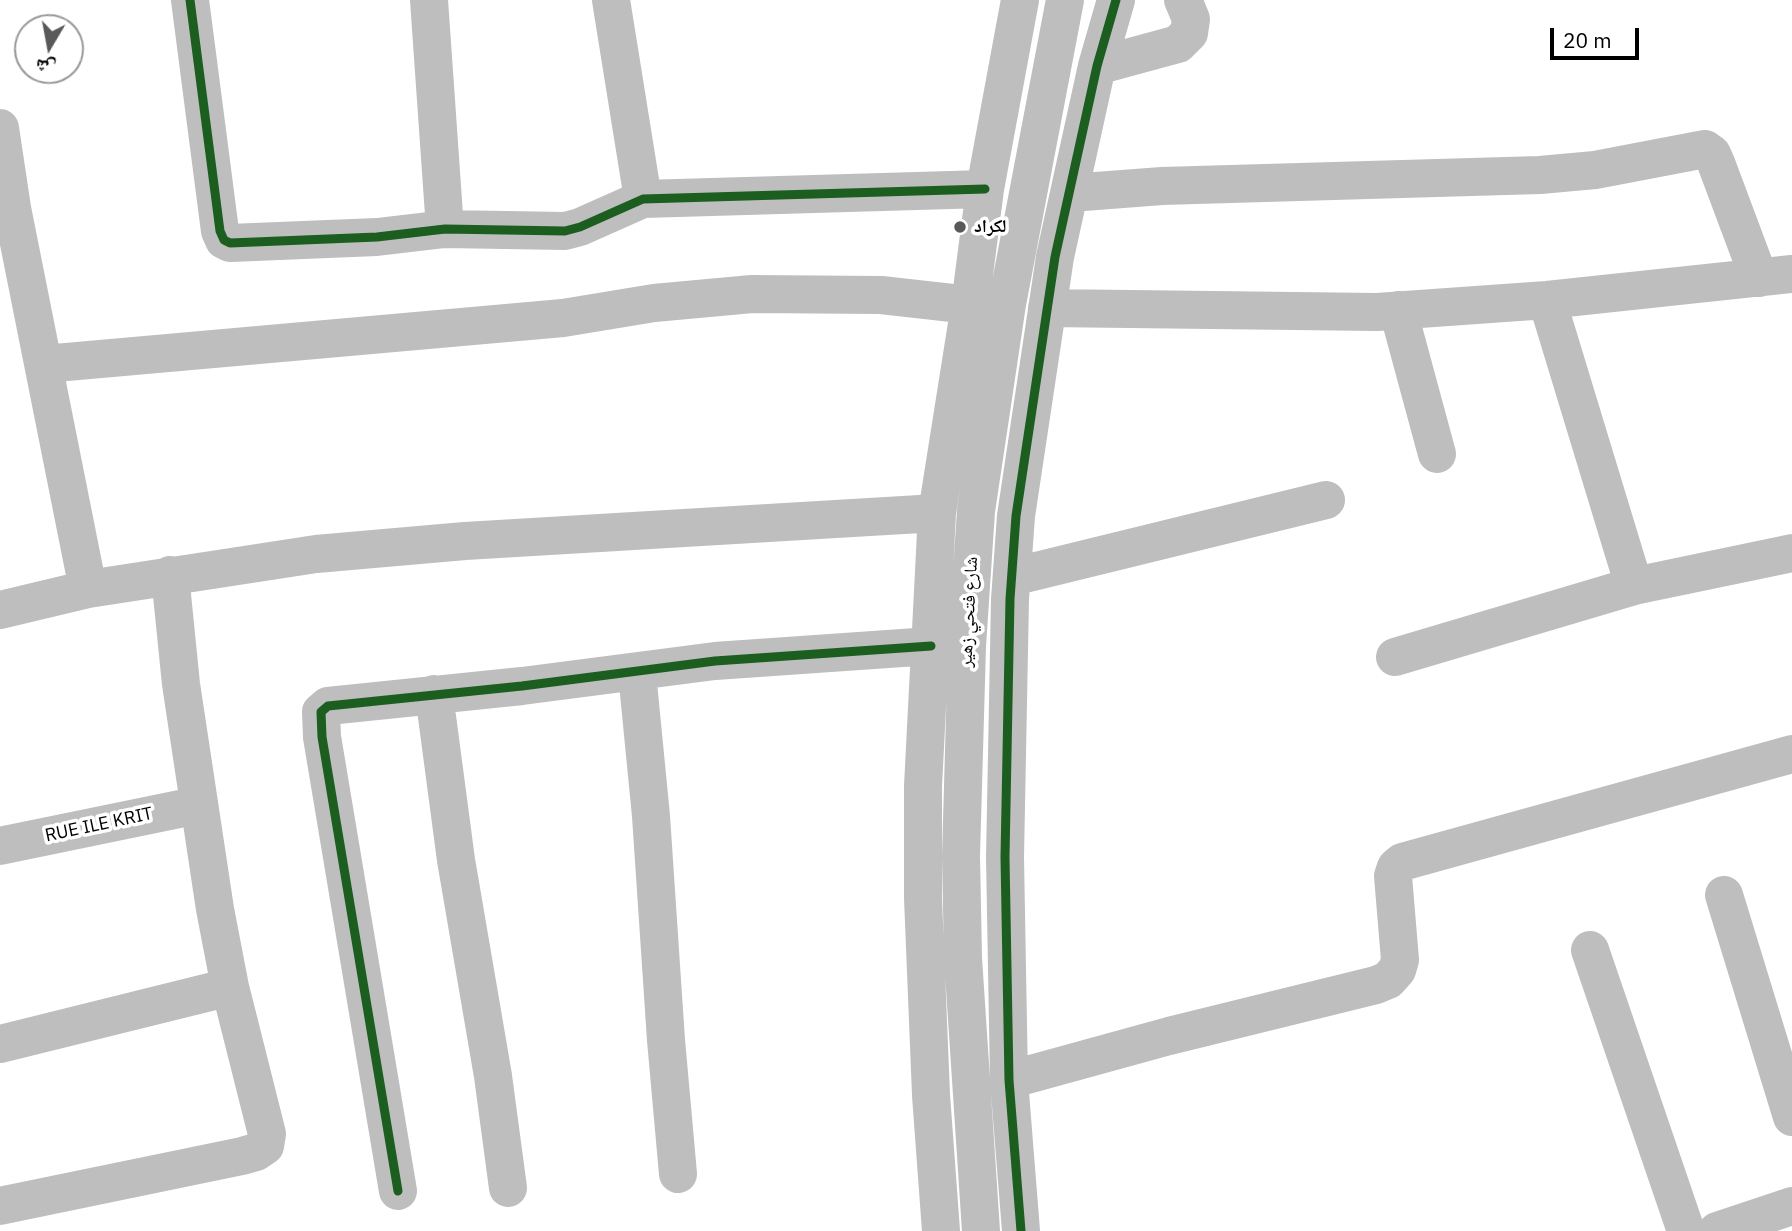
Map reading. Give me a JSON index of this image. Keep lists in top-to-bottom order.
{
  "streets": {
    "street": ["شارع فتحي زهير", "RUE ILE KRIT"]
  },
  "places": ["لكراد"],
  "scale_bar": "20 m",
  "north": "bottom"
}
